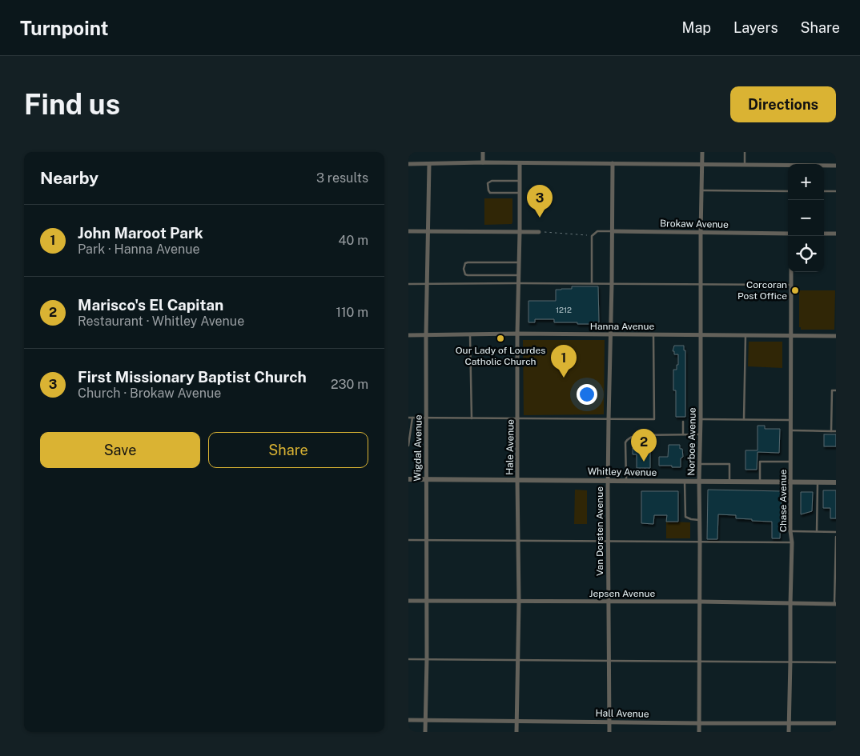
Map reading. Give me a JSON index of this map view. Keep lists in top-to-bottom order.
{
  "streets": {
    "street": [
      "Brokaw Avenue",
      "Hanna Avenue",
      "Norboe Avenue",
      "Hale Avenue",
      "Wigdal Avenue",
      "Whitley Avenue",
      "Chase Avenue",
      "Van Dorsten Avenue",
      "Jepsen Avenue",
      "Hall Avenue"
    ]
  },
  "crossings": [
    ["Brokaw Avenue", "Norboe Avenue"],
    ["Brokaw Avenue", "Van Dorsten Avenue"],
    ["Hanna Avenue", "Norboe Avenue"],
    ["Hanna Avenue", "Hale Avenue"],
    ["Hanna Avenue", "Wigdal Avenue"],
    ["Hanna Avenue", "Chase Avenue"],
    ["Hanna Avenue", "Van Dorsten Avenue"],
    ["Norboe Avenue", "Whitley Avenue"],
    ["Norboe Avenue", "Jepsen Avenue"],
    ["Norboe Avenue", "Hall Avenue"],
    ["Hale Avenue", "Whitley Avenue"],
    ["Hale Avenue", "Jepsen Avenue"],
    ["Hale Avenue", "Hall Avenue"],
    ["Wigdal Avenue", "Whitley Avenue"],
    ["Wigdal Avenue", "Jepsen Avenue"],
    ["Wigdal Avenue", "Hall Avenue"],
    ["Whitley Avenue", "Chase Avenue"],
    ["Whitley Avenue", "Van Dorsten Avenue"],
    ["Chase Avenue", "Jepsen Avenue"],
    ["Chase Avenue", "Hall Avenue"],
    ["Van Dorsten Avenue", "Jepsen Avenue"],
    ["Van Dorsten Avenue", "Hall Avenue"]
  ],
  "places": ["Corcoran Post Office", "Our Lady of Lourdes Catholic Church"],
  "house_numbers": ["1212"],
  "page": {
    "header": "Turnpoint",
    "nav": ["Map", "Layers", "Share"],
    "buttons": [
      "Directions",
      ["Save", "Share"]
    ],
    "title": "Find us",
    "heading": ["Nearby", "3 results"],
    "map_buttons": ["+", "−"],
    "pins": ["3", "1", "2"],
    "list": [
      {
        "mark": "1",
        "name": "John Maroot Park",
        "note": "Park · Hanna Avenue",
        "value": "40 m"
      },
      {
        "mark": "2",
        "name": "Marisco's El Capitan",
        "note": "Restaurant · Whitley Avenue",
        "value": "110 m"
      },
      {
        "mark": "3",
        "name": "First Missionary Baptist Church",
        "note": "Church · Brokaw Avenue",
        "value": "230 m"
      }
    ]
  }
}
